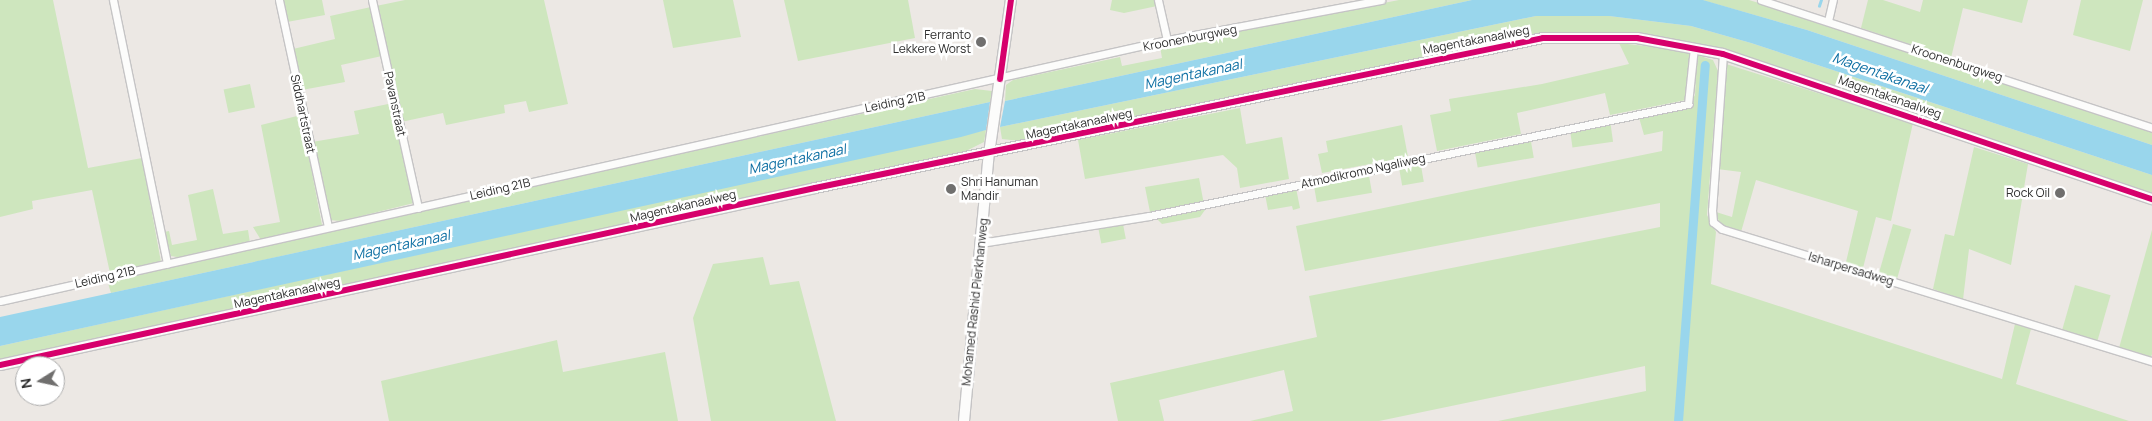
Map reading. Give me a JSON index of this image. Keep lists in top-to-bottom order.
{
  "streets": {
    "street": [
      "Kroonenburgweg",
      "Magentakanaalweg",
      "Leiding 21B",
      "Pavanstraat",
      "Siddhartstraat",
      "Atmodikromo Ngaliweg",
      "Isharpersadweg",
      "Mohamed Rashid Pierkhanweg"
    ]
  },
  "crossings": [
    ["Kroonenburgweg", "Leiding 21B"],
    ["Kroonenburgweg", "Mohamed Rashid Pierkhanweg"],
    ["Magentakanaalweg", "Atmodikromo Ngaliweg"],
    ["Magentakanaalweg", "Isharpersadweg"],
    ["Magentakanaalweg", "Mohamed Rashid Pierkhanweg"],
    ["Leiding 21B", "Pavanstraat"],
    ["Leiding 21B", "Siddhartstraat"],
    ["Leiding 21B", "Mohamed Rashid Pierkhanweg"],
    ["Atmodikromo Ngaliweg", "Mohamed Rashid Pierkhanweg"]
  ],
  "water": ["Magentakanaal"],
  "places": ["Ferranto Lekkere Worst", "Shri Hanuman Mandir", "Rock Oil"],
  "north": "left"
}
